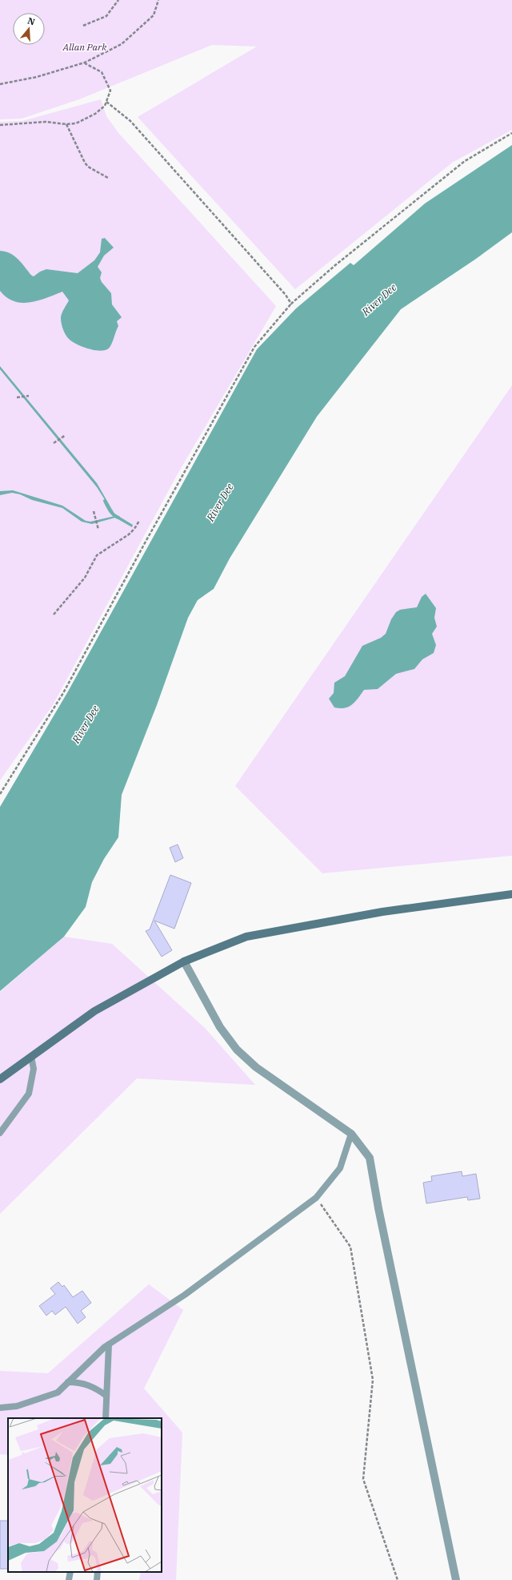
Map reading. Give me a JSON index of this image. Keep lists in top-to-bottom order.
{
  "water": ["River Dee"],
  "parks": ["Allan Park"],
  "north": "top"
}
